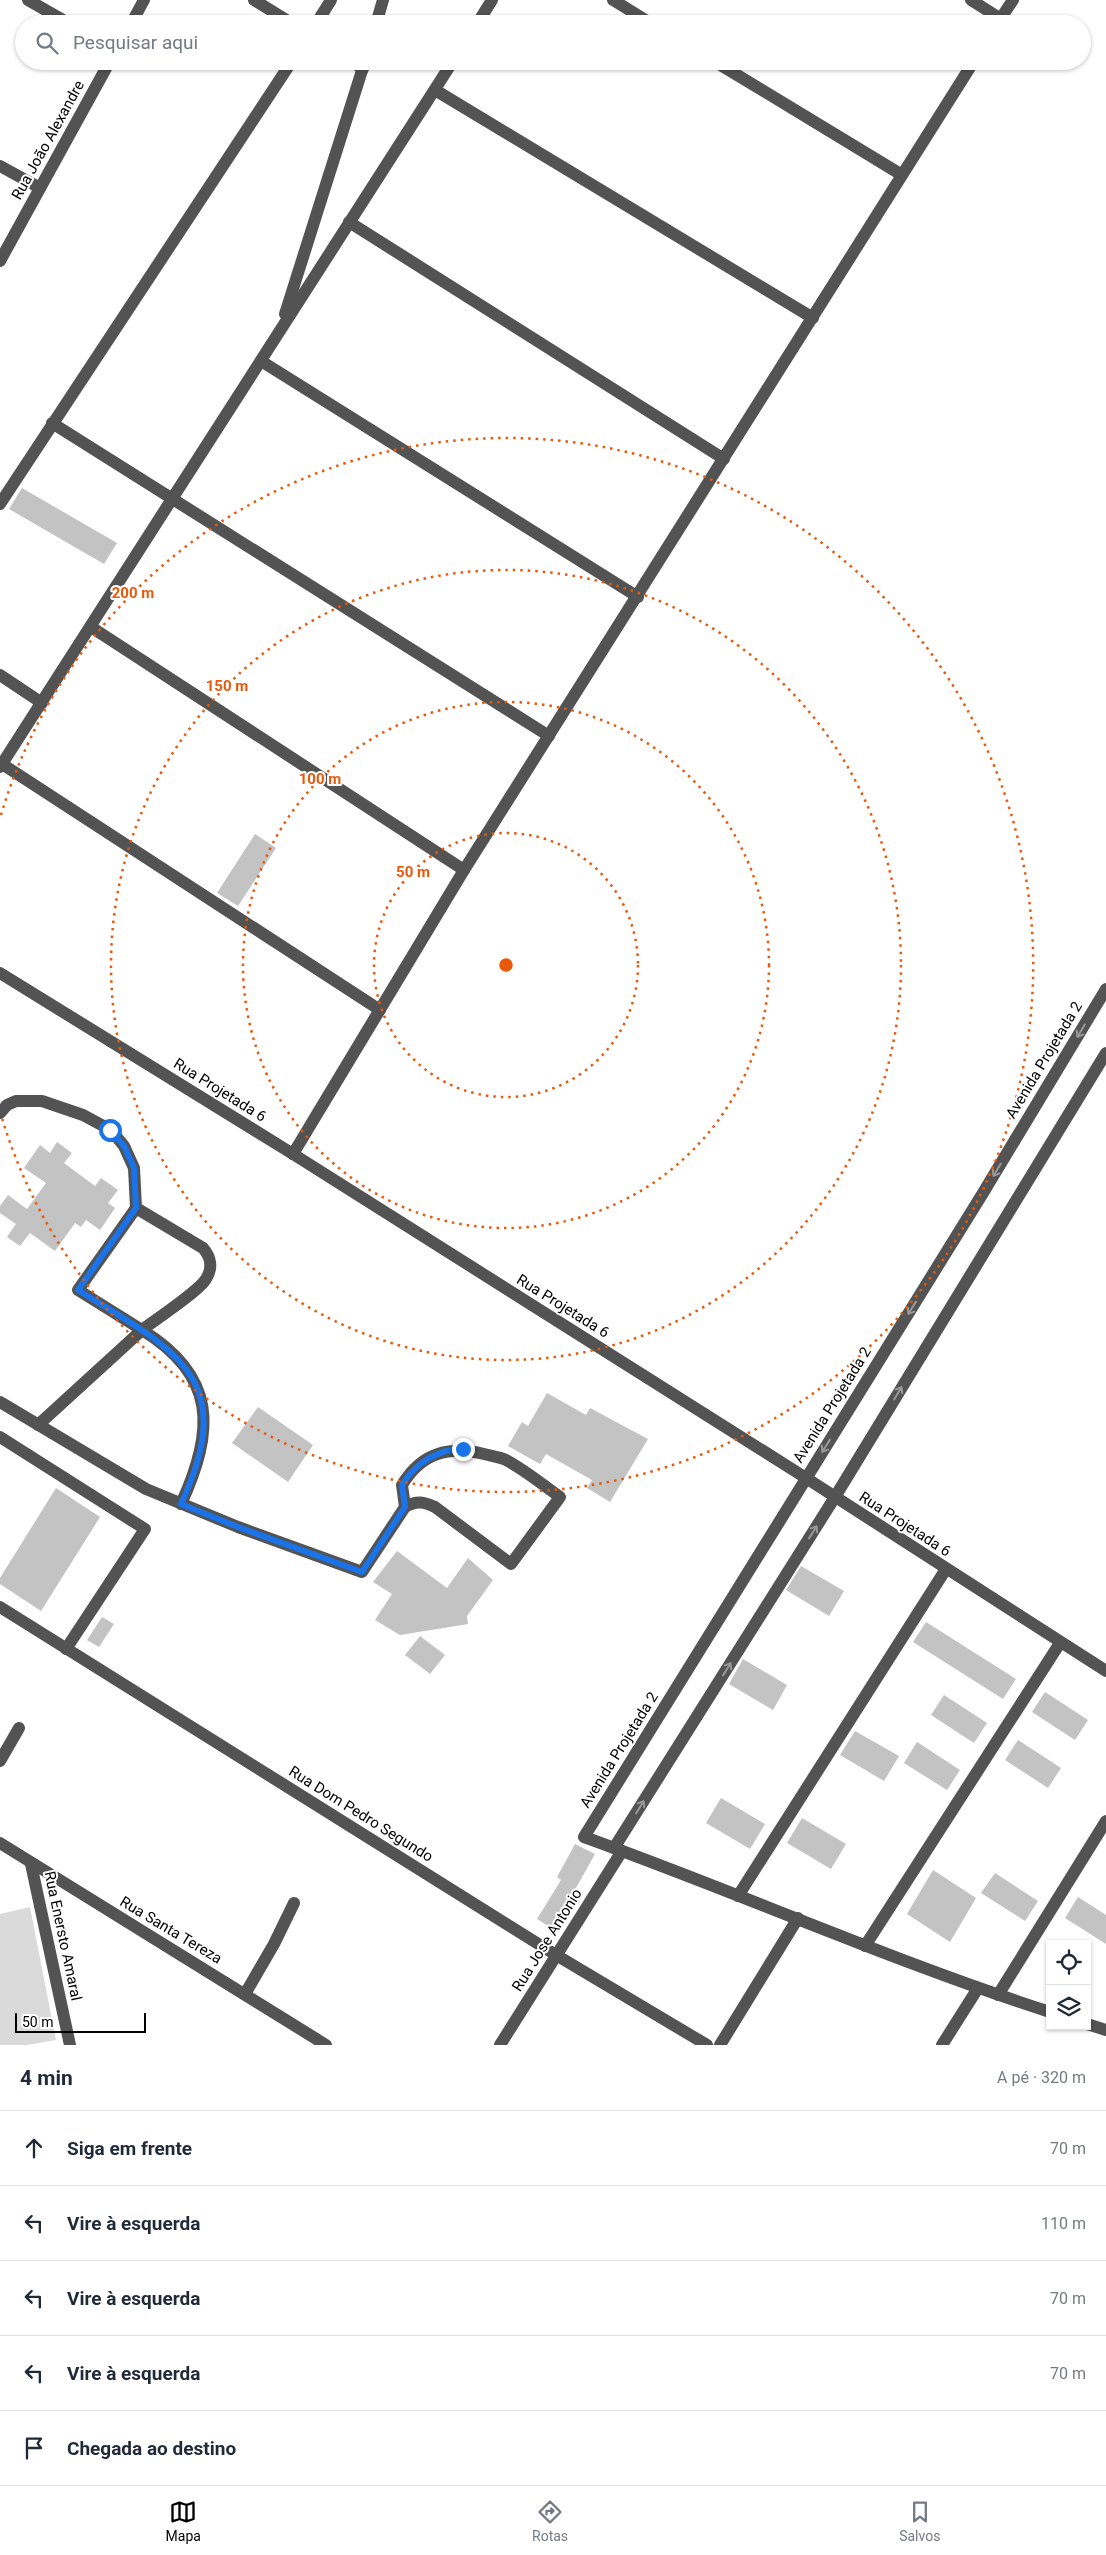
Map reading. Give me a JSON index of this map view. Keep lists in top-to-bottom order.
{
  "streets": {
    "street": [
      "Rua João Alexandre",
      "Avenida Projetada 2",
      "Rua Projetada 6",
      "Rua Dom Pedro Segundo",
      "Rua Santa Tereza",
      "Rua Enersto Amaral",
      "Rua Jose Antonio"
    ]
  },
  "crossings": [
    ["Avenida Projetada 2", "Rua Projetada 6"],
    ["Avenida Projetada 2", "Rua Jose Antonio"],
    ["Rua Dom Pedro Segundo", "Rua Jose Antonio"],
    ["Rua Santa Tereza", "Rua Enersto Amaral"]
  ],
  "scale_bar": "50 m",
  "page": {
    "search": "Pesquisar aqui",
    "scale": "50 m",
    "heading": ["4 min", "A pé · 320 m"],
    "list": [
      ["Siga em frente", "70 m"],
      ["Vire à esquerda", "110 m"],
      ["Vire à esquerda", "70 m"],
      ["Vire à esquerda", "70 m"],
      "Chegada ao destino"
    ],
    "nav": ["Mapa", "Rotas", "Salvos"]
  },
  "rings": [
    "200 m",
    "150 m",
    "100 m",
    "50 m"
  ]
}
